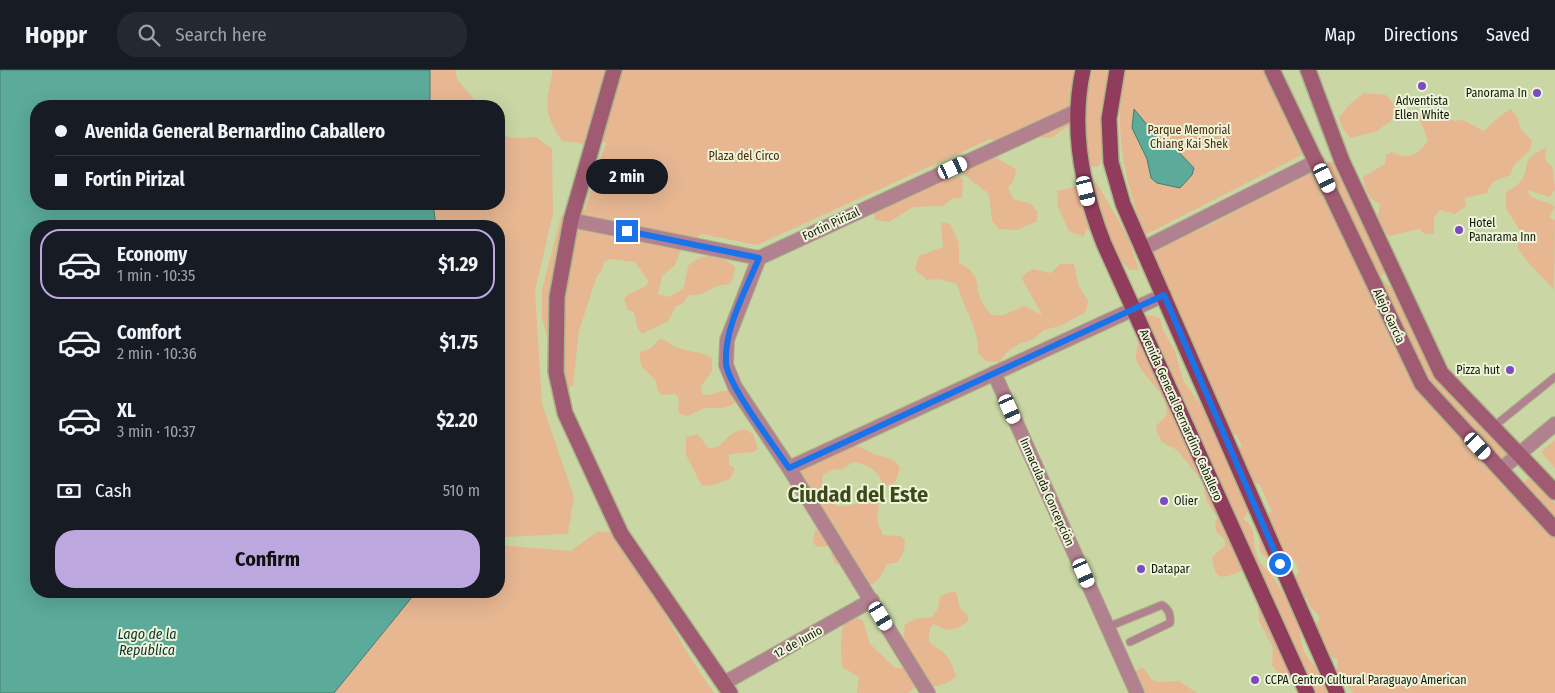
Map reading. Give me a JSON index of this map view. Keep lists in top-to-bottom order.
{
  "streets": {
    "main road": ["Avenida General Bernardino Caballero"],
    "street": [
      "Fortín Pirizal",
      "Alejo García",
      "Inmaculada Concepción",
      "12 de Junio"
    ]
  },
  "crossings": [
    ["Fortín Pirizal", "Avenida General Bernardino Caballero"]
  ],
  "districts": ["Ciudad del Este"],
  "water": ["Lago de la República"],
  "parks": ["Parque Memorial Chiang Kai Shek", "Plaza del Circo"],
  "places": [
    "Adventista Ellen White",
    "Panorama In",
    "Hotel Panarama Inn",
    "Pizza hut",
    "Olier",
    "Datapar",
    "CCPA Centro Cultural Paraguayo American"
  ],
  "page": {
    "header": "Hoppr",
    "search": "Search here",
    "nav": ["Map", "Directions", "Saved"],
    "banner": ["Avenida General Bernardino Caballero", "Fortín Pirizal"],
    "bubble": "2 min",
    "list": [
      {
        "name": "Economy",
        "note": "1 min · 10:35",
        "value": "$1.29"
      },
      {
        "name": "Comfort",
        "note": "2 min · 10:36",
        "value": "$1.75"
      },
      {
        "name": "XL",
        "note": "3 min · 10:37",
        "value": "$2.20"
      }
    ],
    "pay": ["Cash", "510 m"],
    "buttons": "Confirm"
  }
}
